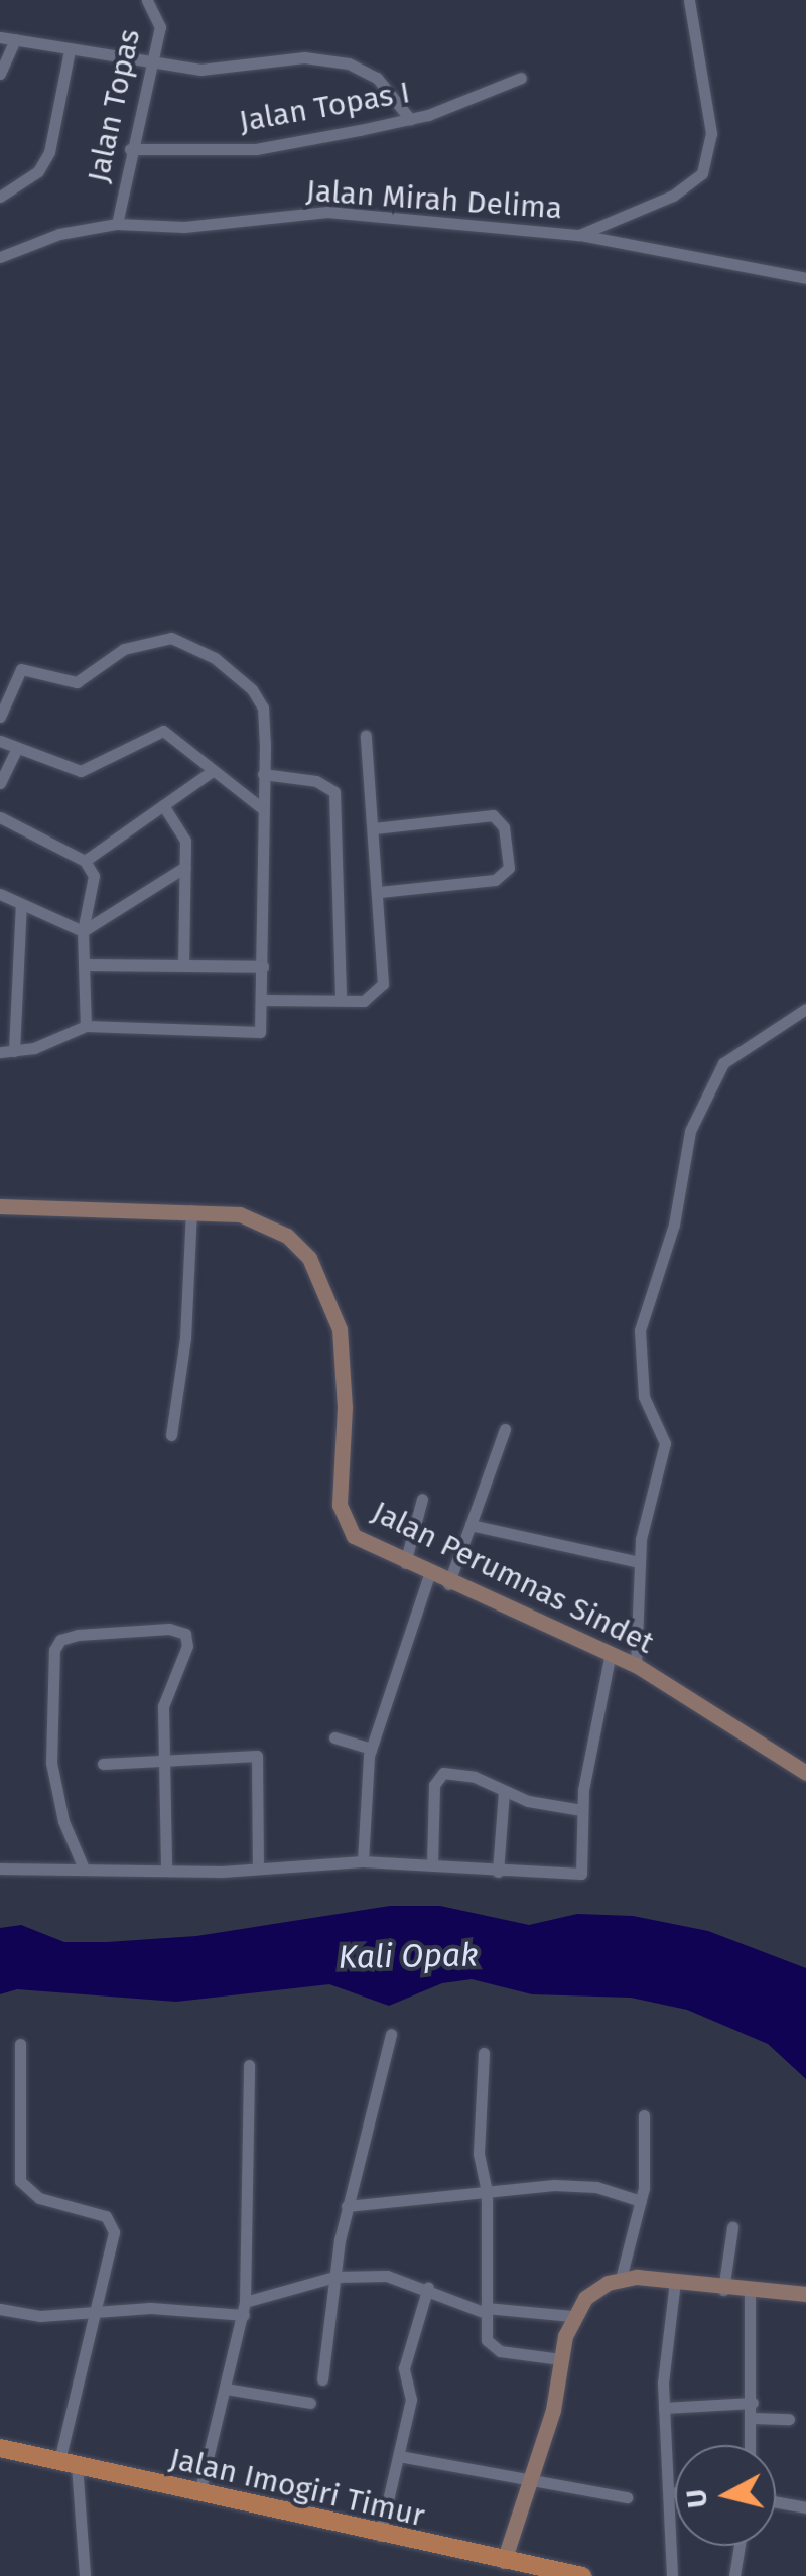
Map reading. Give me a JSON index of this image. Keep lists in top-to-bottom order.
{
  "streets": {
    "main road": ["Jalan Imogiri Timur"],
    "street": [
      "Jalan Topas",
      "Jalan Topas I",
      "Jalan Mirah Delima",
      "Jalan Perumnas Sindet"
    ]
  },
  "crossings": [
    ["Jalan Topas", "Jalan Topas I"],
    ["Jalan Topas", "Jalan Mirah Delima"]
  ],
  "water": ["Kali Opak"],
  "north": "left"
}
